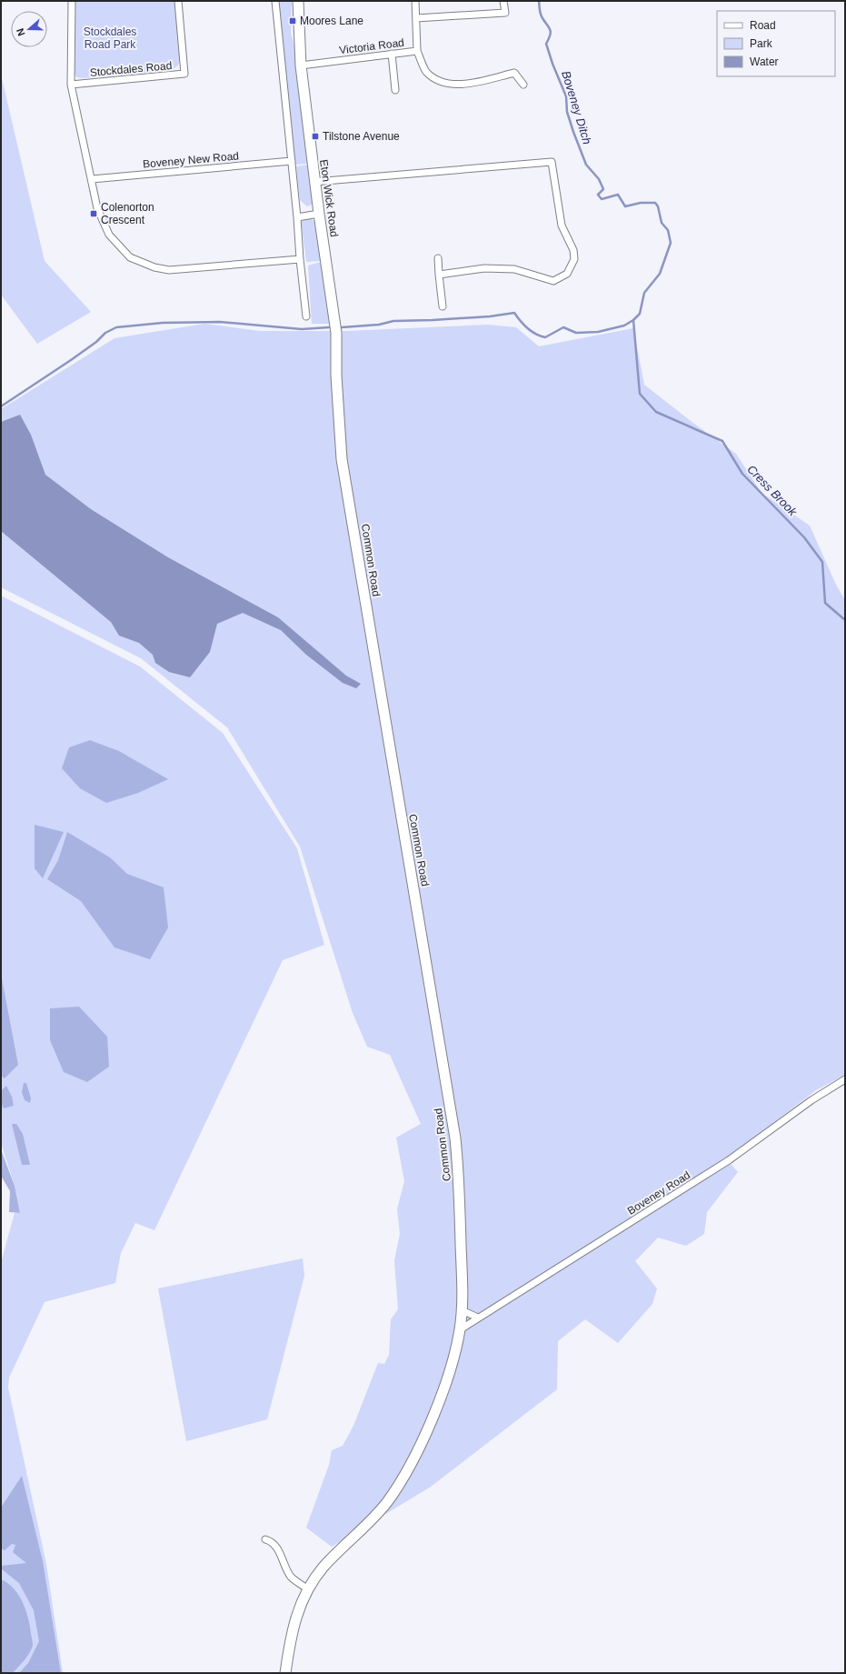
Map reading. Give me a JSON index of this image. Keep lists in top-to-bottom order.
{
  "streets": {
    "main road": ["Eton Wick Road", "Common Road"],
    "street": [
      "Victoria Road",
      "Stockdales Road",
      "Boveney New Road",
      "Boveney Road"
    ]
  },
  "crossings": [
    ["Victoria Road", "Eton Wick Road"],
    ["Eton Wick Road", "Common Road"],
    ["Common Road", "Boveney Road"]
  ],
  "water": ["Boveney Ditch", "Cress Brook"],
  "parks": ["Stockdales Road Park"],
  "places": {
    "transit": ["Moores Lane", "Tilstone Avenue", "Colenorton Crescent"]
  },
  "legend": ["Road", "Park", "Water"],
  "north": "left"
}
